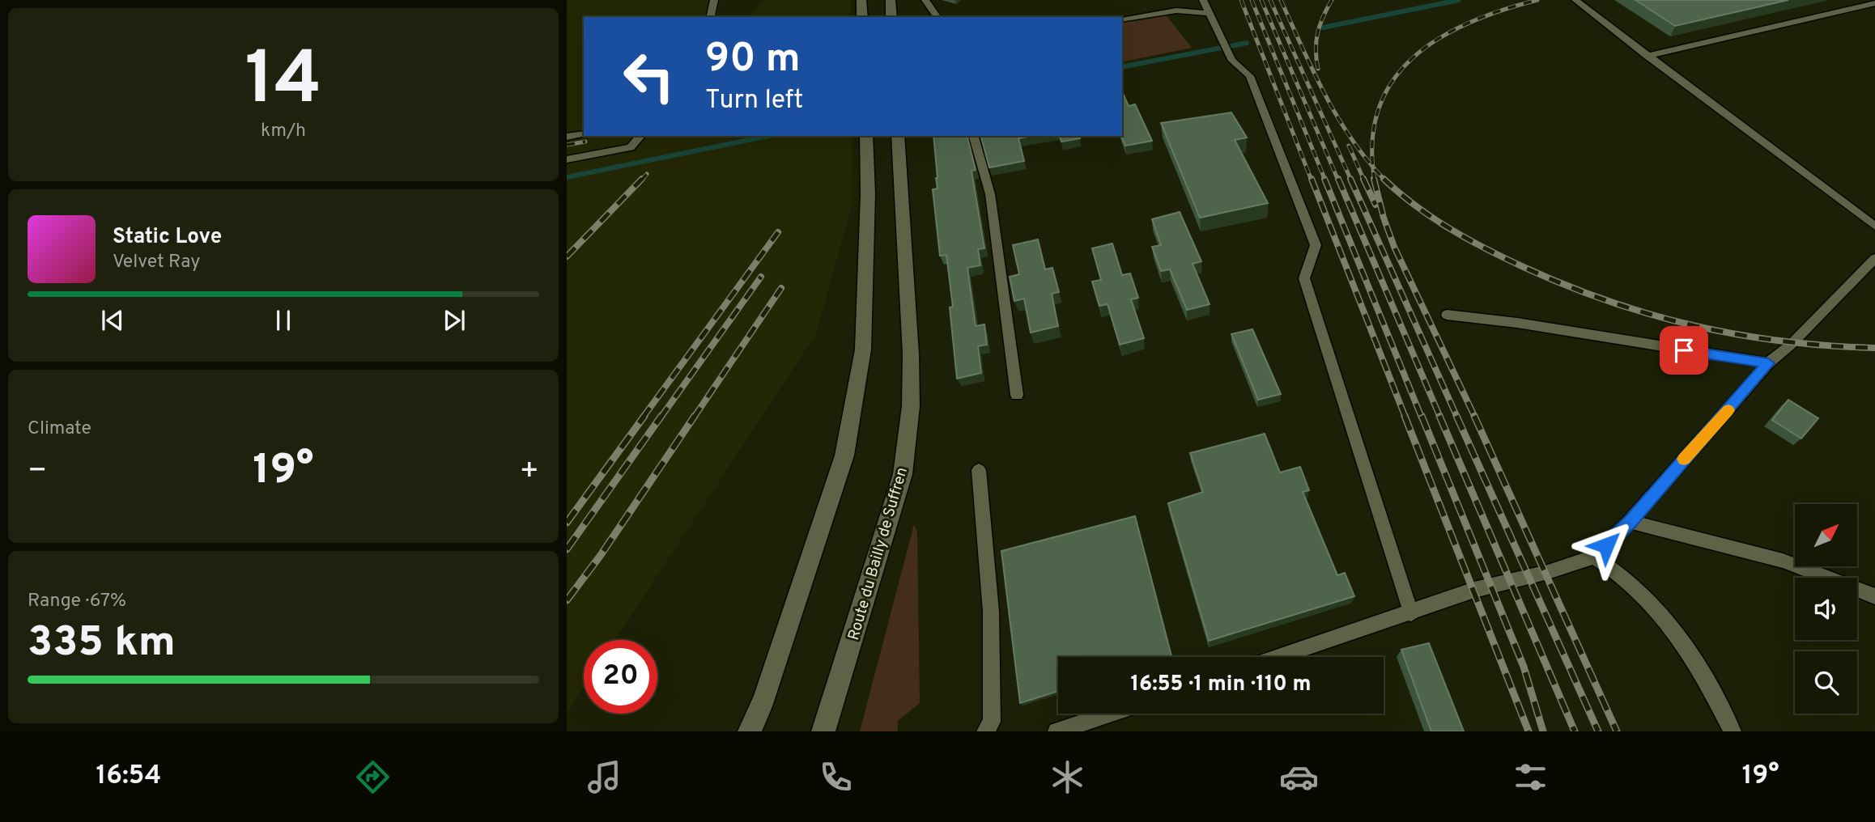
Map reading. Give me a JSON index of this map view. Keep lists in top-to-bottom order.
{
  "streets": {
    "main road": ["Route du Bailly de Suffren"]
  },
  "north": "top right",
  "page": {
    "tile": [
      ["14", "km/h"],
      "Climate",
      ["Range · 67%", "335 km"]
    ],
    "turn": ["90 m", "Turn left"],
    "song": ["Static Love", "Velvet Ray"],
    "heat": ["−", "19°", "+"],
    "limit": "20",
    "trip": "16:55 · 1 min · 110 m",
    "tabs": ["16:54", "19°"]
  }
}
